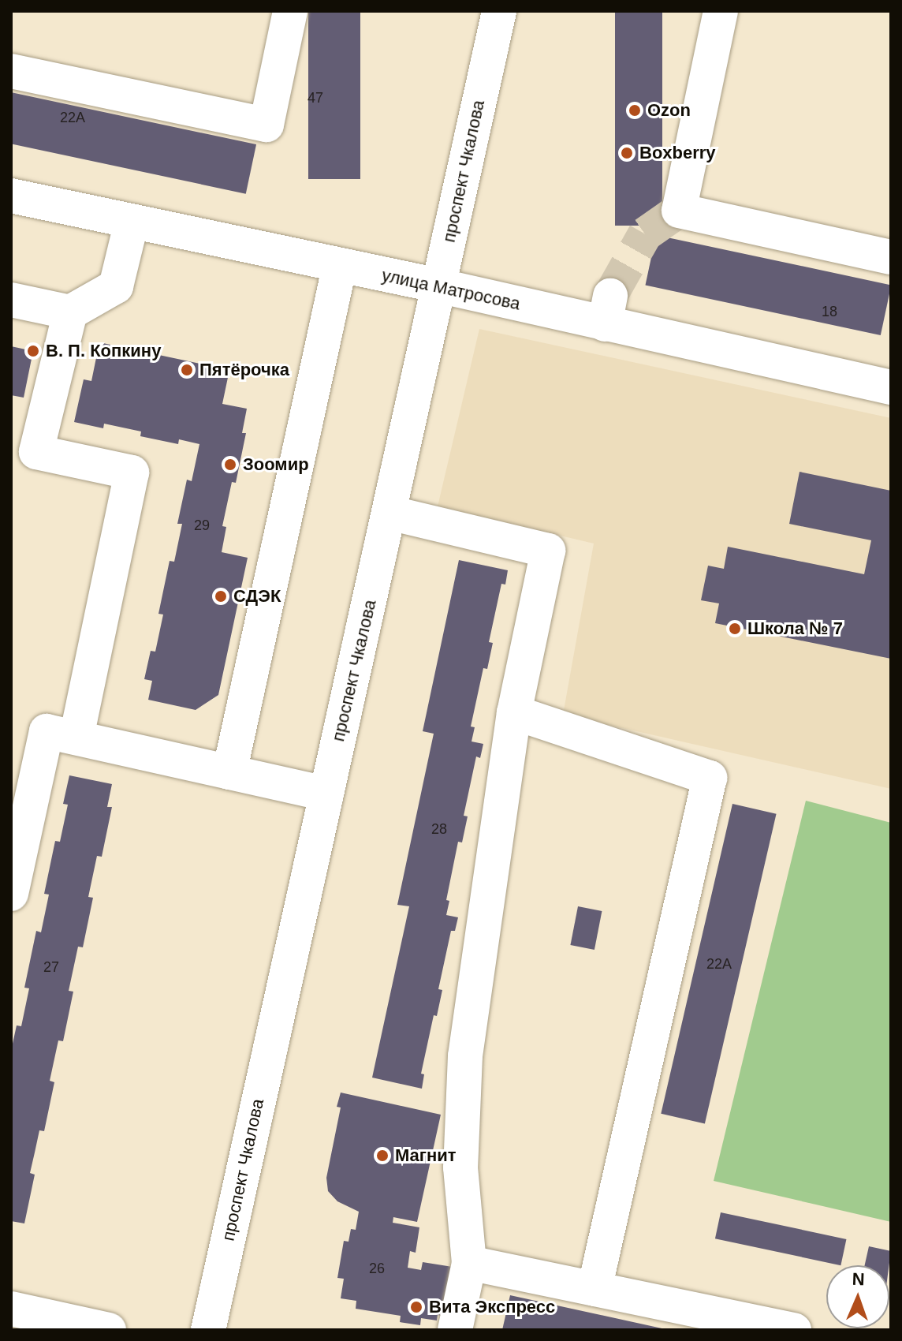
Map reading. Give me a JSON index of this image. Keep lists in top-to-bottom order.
{
  "streets": {
    "main road": ["проспект Чкалова", "улица Матросова"]
  },
  "crossings": [
    ["проспект Чкалова", "улица Матросова"]
  ],
  "places": [
    "Ozon",
    "Boxberry",
    "В. П. Копкину",
    "Пятёрочка",
    "Зоомир",
    "СДЭК",
    "Школа № 7",
    "Магнит",
    "Вита Экспресс"
  ],
  "house_numbers": [
    "47",
    "22А",
    "18",
    "29",
    "28",
    "22А",
    "27",
    "26"
  ],
  "north": "top"
}
